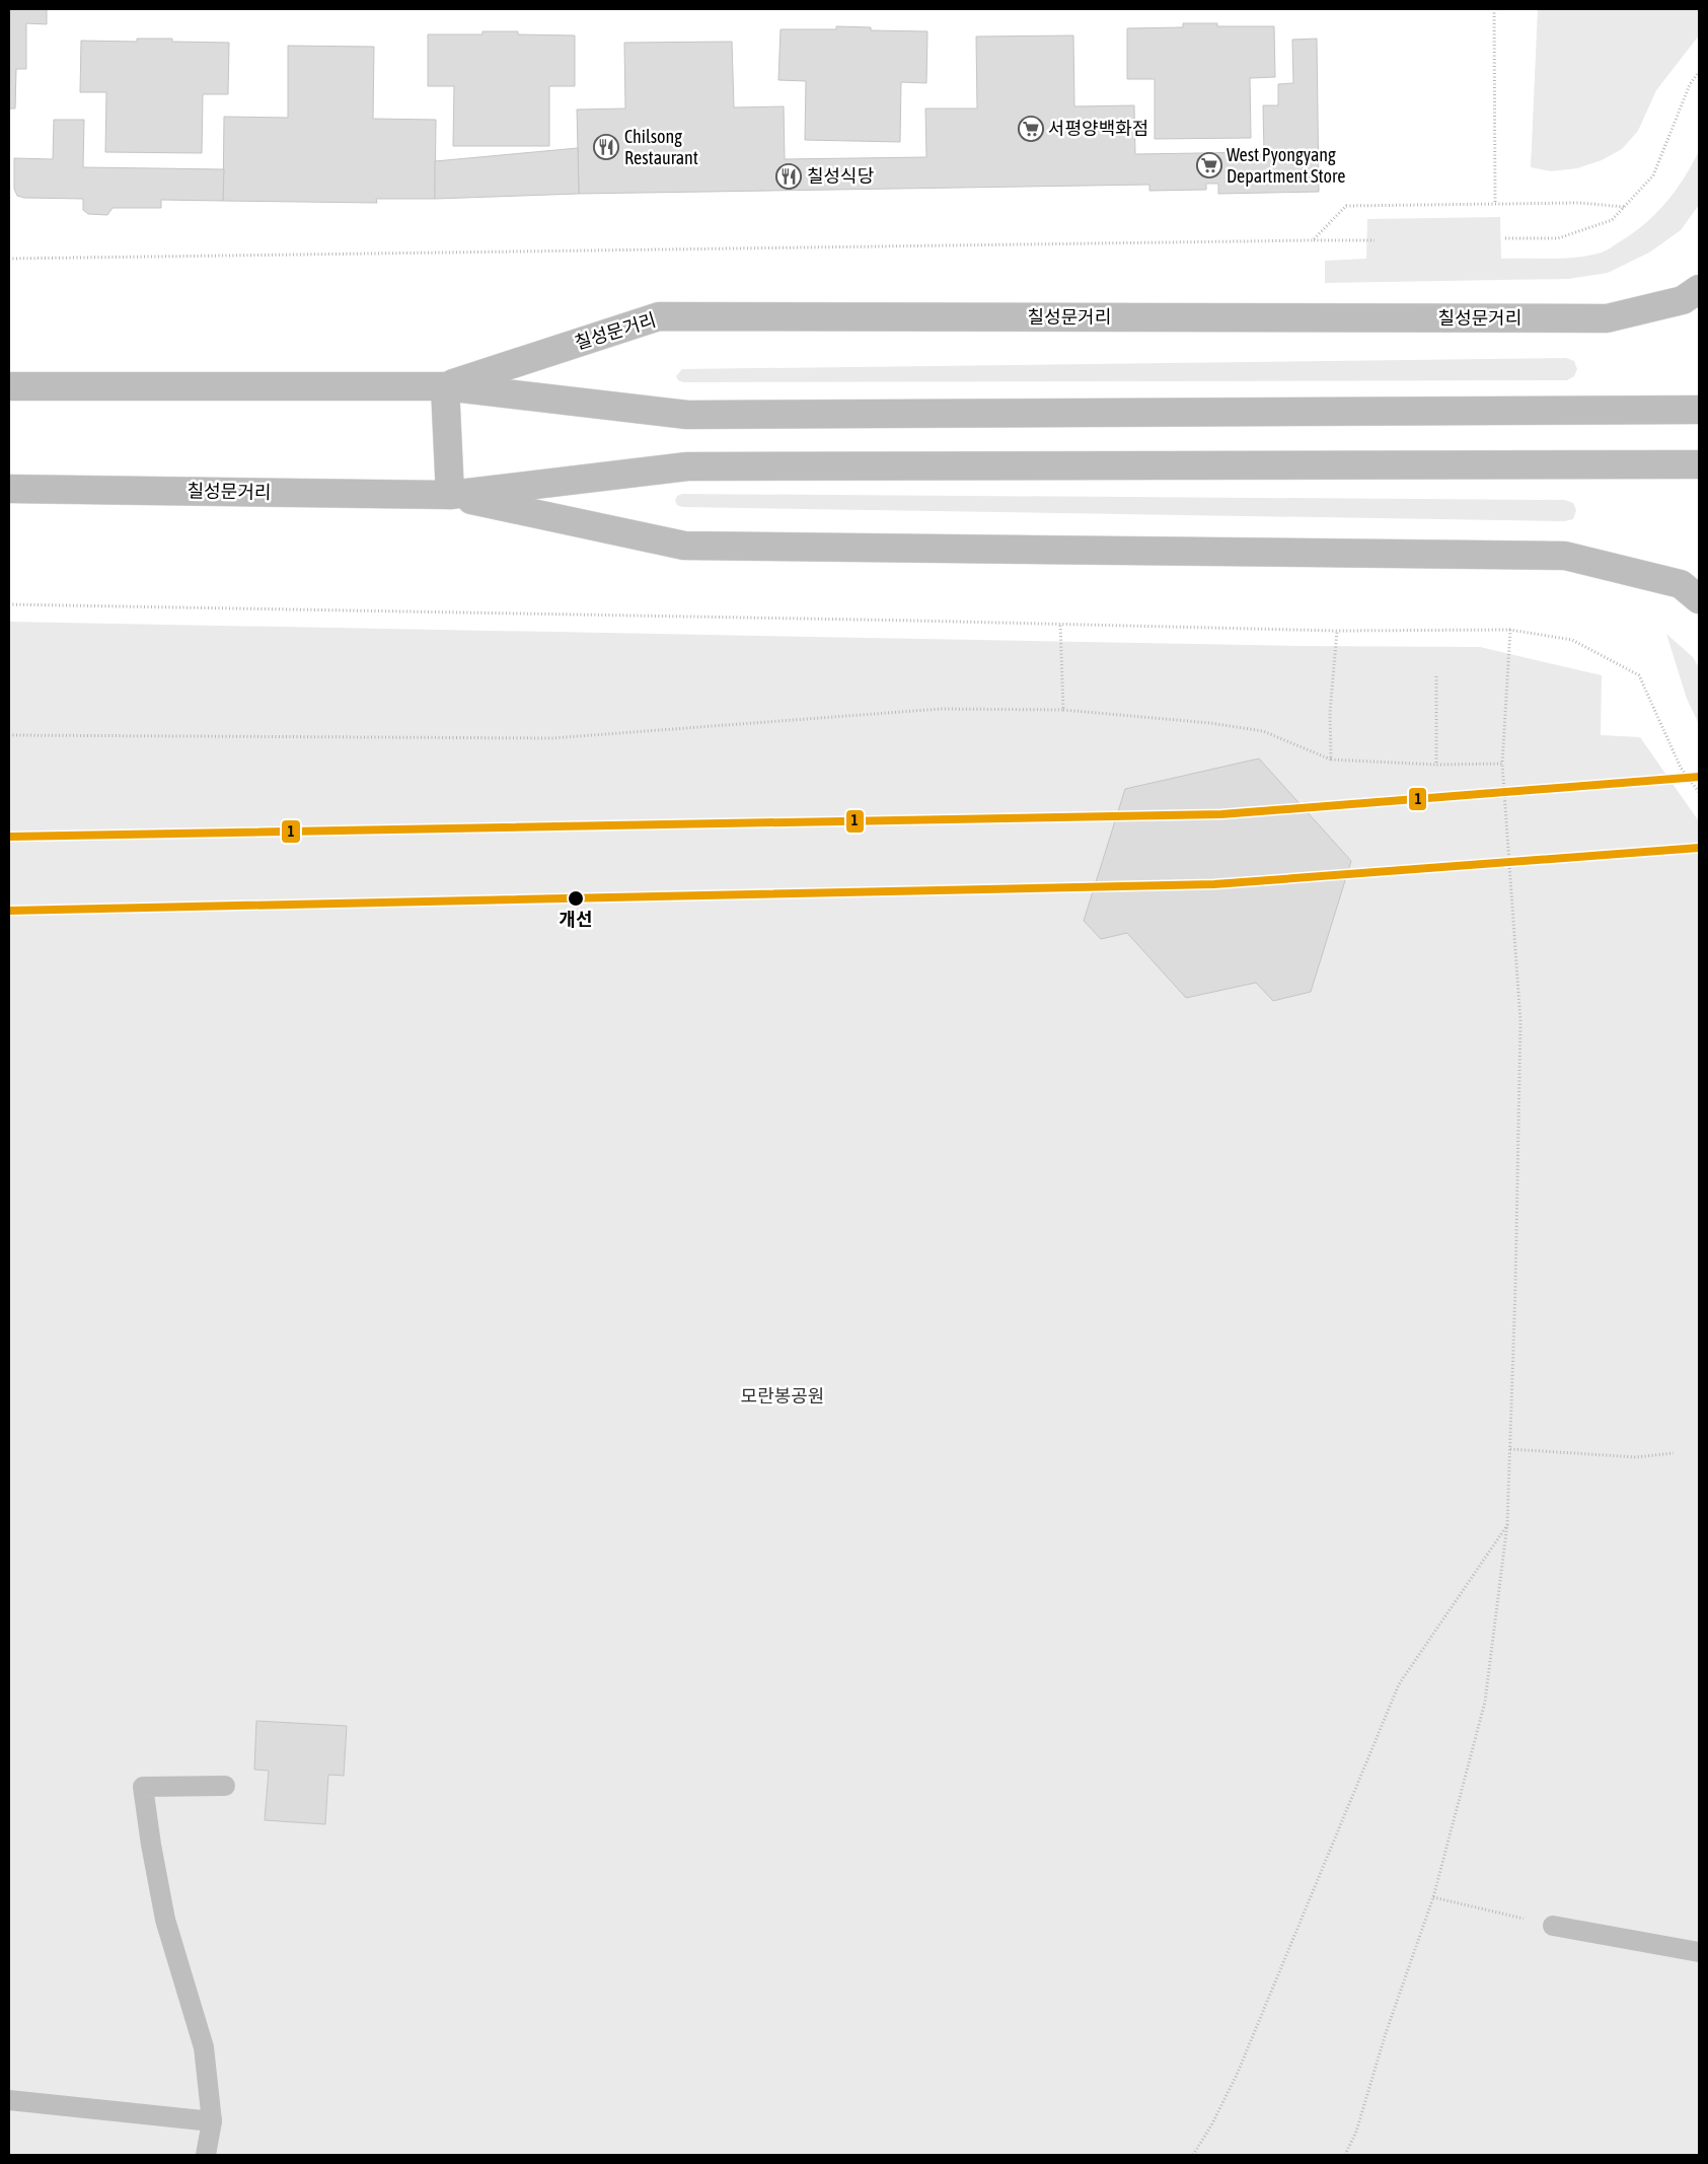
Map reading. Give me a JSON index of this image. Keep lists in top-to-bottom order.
{
  "streets": {
    "main road": ["칠성문거리"]
  },
  "parks": ["모란봉공원"],
  "places": {
    "supermarket": ["서평양백화점", "West Pyongyang Department Store"],
    "restaurant": ["Chilsong Restaurant", "칠성식당"],
    "other": ["개선"]
  },
  "lines": ["transit line 1"]
}
